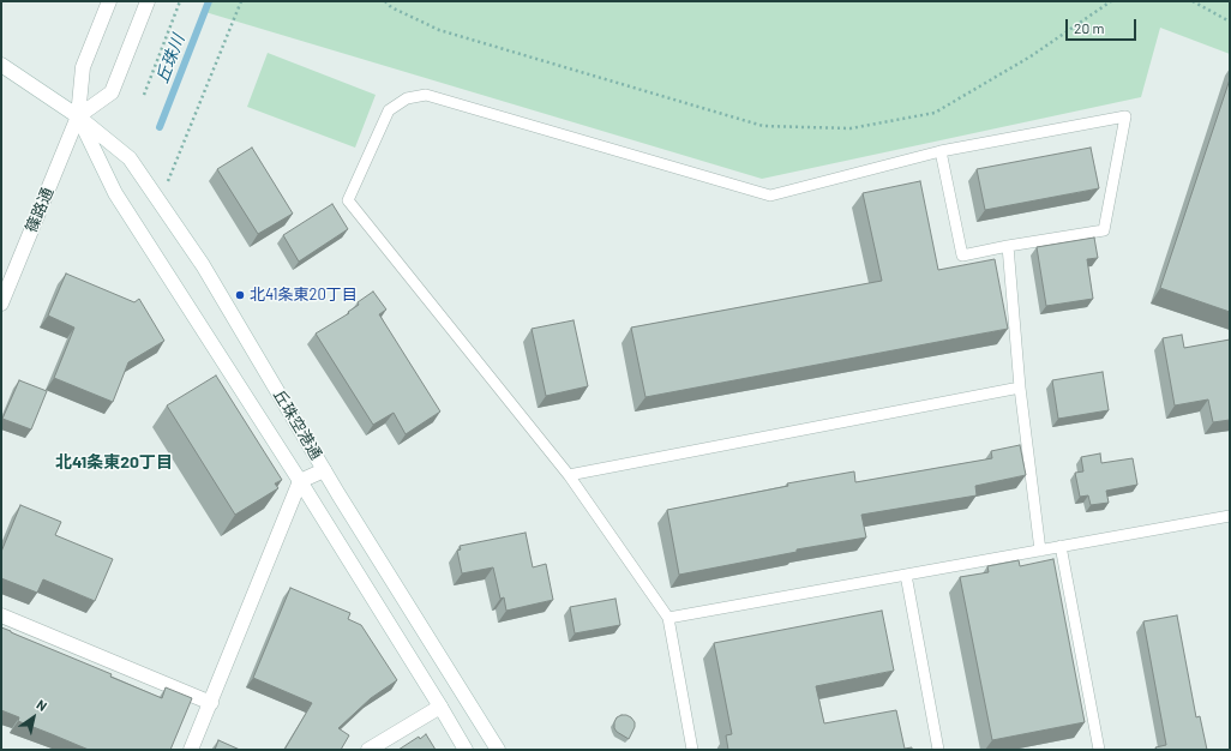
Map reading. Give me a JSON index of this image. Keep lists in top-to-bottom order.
{
  "streets": {
    "main road": ["篠路通", "丘珠空港通"]
  },
  "crossings": [
    ["篠路通", "丘珠空港通"]
  ],
  "districts": ["北41条東20丁目"],
  "water": ["丘珠川"],
  "places": ["北41条東20丁目"],
  "scale_bar": "20 m",
  "north": "top right"
}
